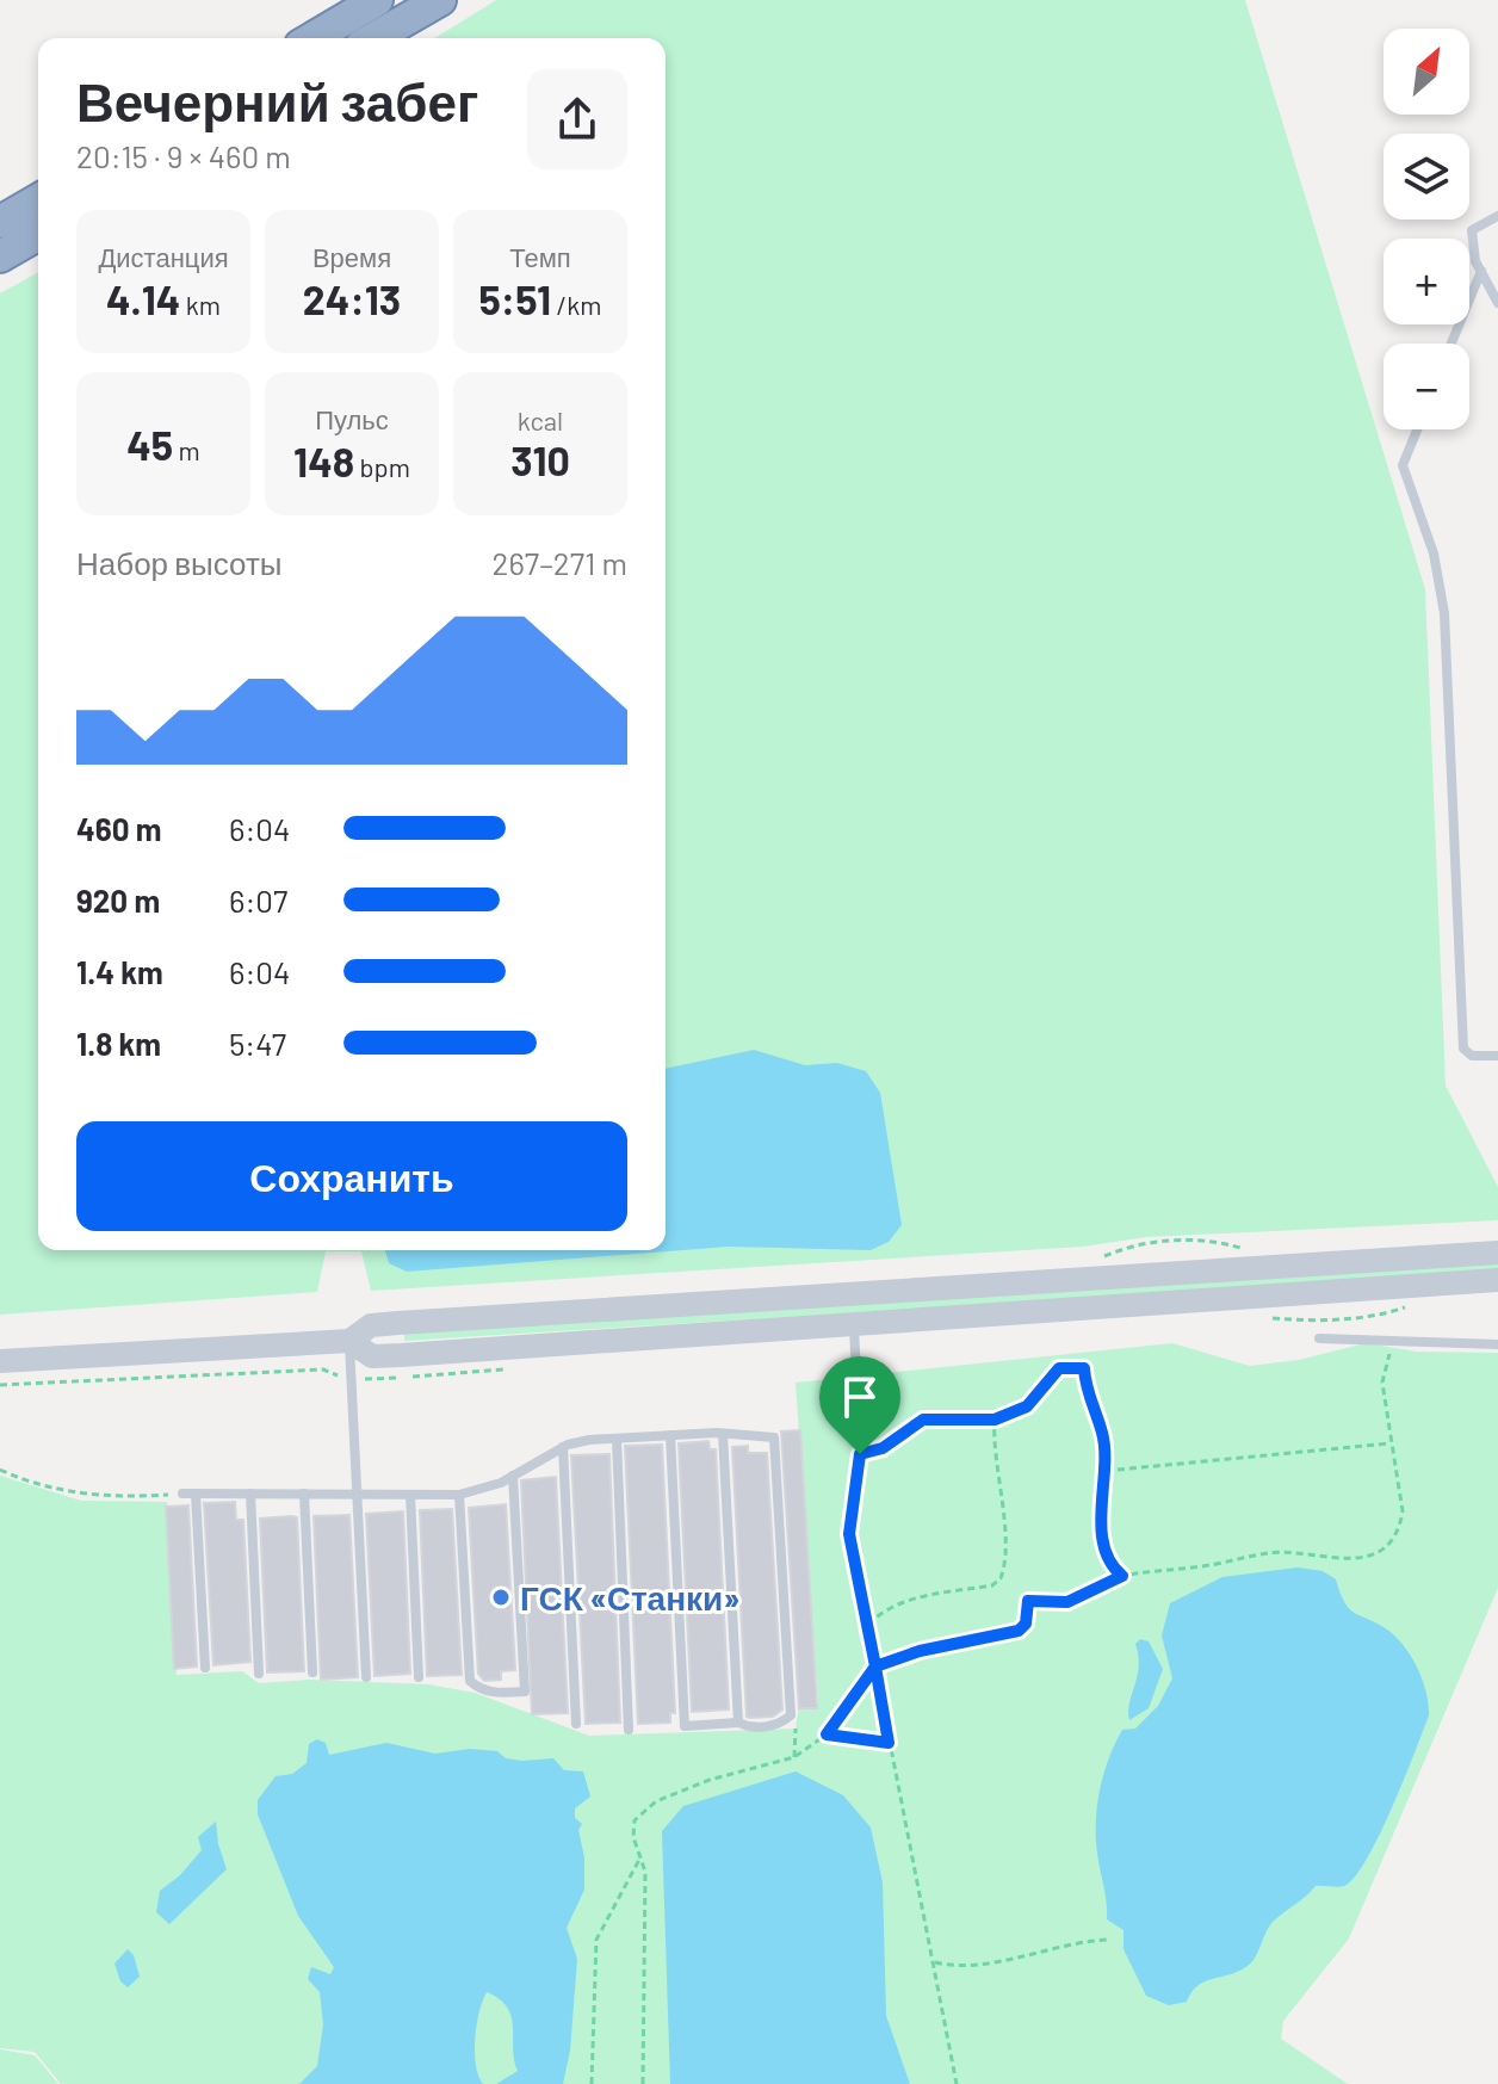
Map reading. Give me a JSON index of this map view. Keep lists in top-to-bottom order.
{
  "places": ["ГСК «Станки»"],
  "north": "top right",
  "page": {
    "map_buttons": ["+", "−"],
    "heading": ["Вечерний забег", "20:15 · 9 × 460 m"],
    "stats": [
      ["Дистанция", "4.14 km"],
      ["Время", "24:13"],
      ["Темп", "5:51 /km"],
      ["45 m"],
      ["Пульс", "148 bpm"],
      ["kcal", "310"]
    ],
    "chart": ["Набор высоты", "267–271 m"],
    "list": [
      {
        "name": "460 m",
        "note": "6:04"
      },
      {
        "name": "920 m",
        "note": "6:07"
      },
      {
        "name": "1.4 km",
        "note": "6:04"
      },
      {
        "name": "1.8 km",
        "note": "5:47"
      }
    ],
    "buttons": "Сохранить"
  }
}
